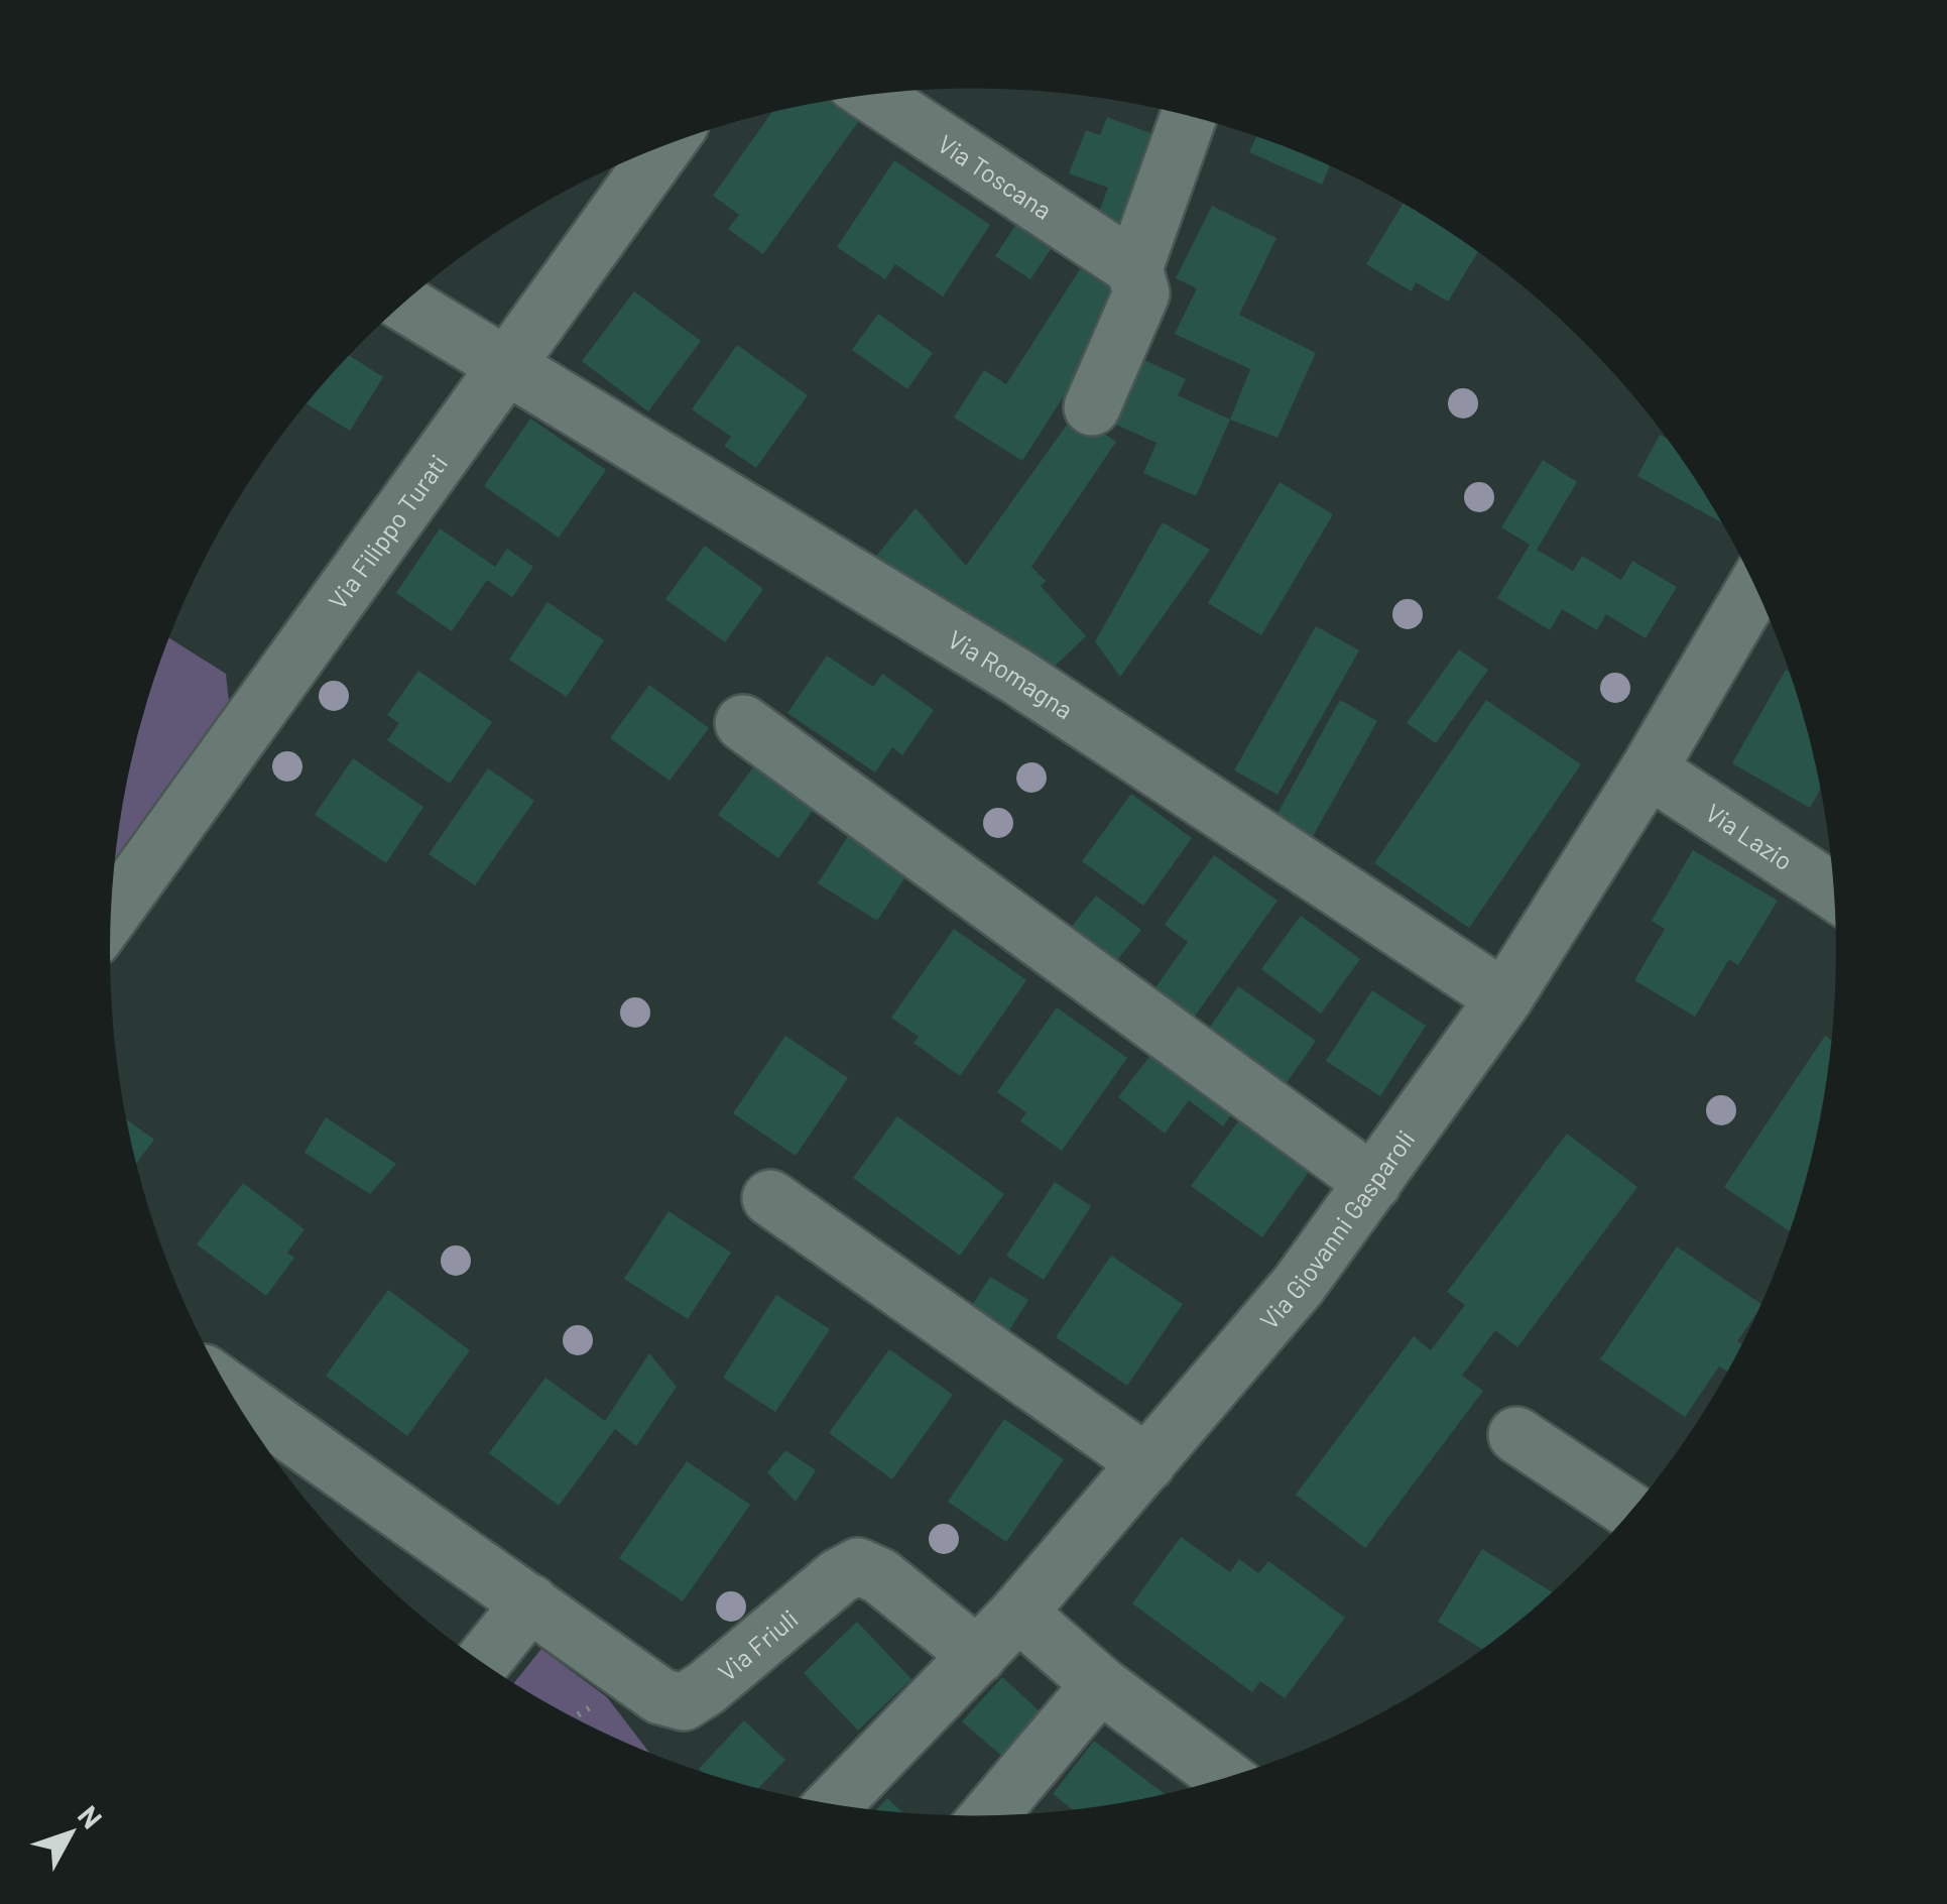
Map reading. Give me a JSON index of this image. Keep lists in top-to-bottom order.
{
  "streets": {
    "street": [
      "Via Toscana",
      "Via Filippo Turati",
      "Via Romagna",
      "Via Lazio",
      "Via Giovanni Gasparoli",
      "Via Friuli"
    ]
  },
  "crossings": [
    ["Via Filippo Turati", "Via Romagna"],
    ["Via Romagna", "Via Giovanni Gasparoli"],
    ["Via Lazio", "Via Giovanni Gasparoli"],
    ["Via Giovanni Gasparoli", "Via Friuli"]
  ],
  "north": "top right"
}
